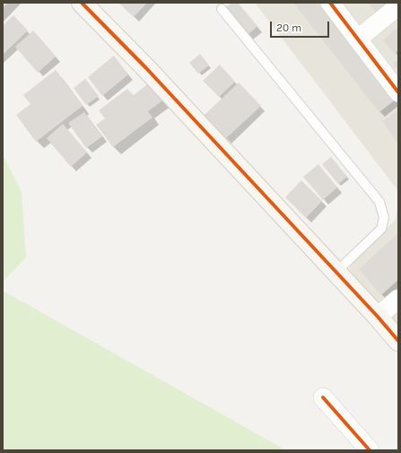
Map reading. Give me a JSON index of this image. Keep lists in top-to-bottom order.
{
  "scale_bar": "20 m"
}
